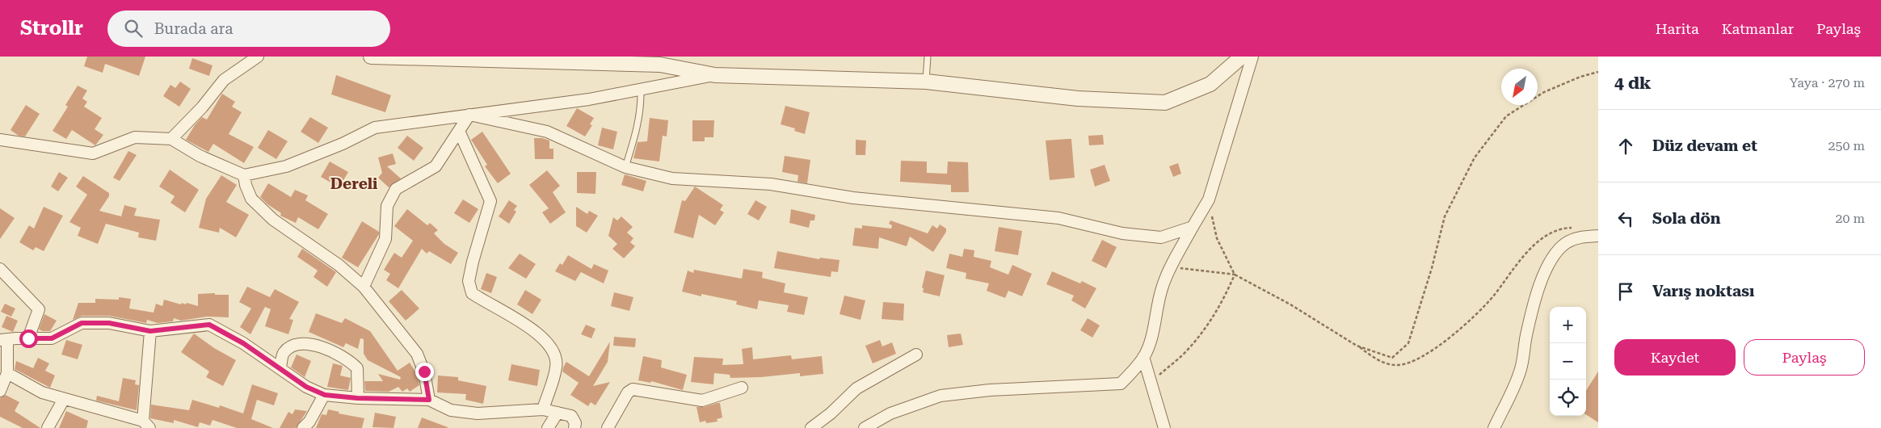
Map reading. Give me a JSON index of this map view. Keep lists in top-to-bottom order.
{
  "districts": ["Dereli"],
  "north": "bottom left",
  "page": {
    "header": "Strollr",
    "search": "Burada ara",
    "nav": ["Harita", "Katmanlar", "Paylaş"],
    "heading": ["4 dk", "Yaya · 270 m"],
    "list": [
      ["Düz devam et", "250 m"],
      ["Sola dön", "20 m"],
      "Varış noktası"
    ],
    "map_buttons": ["+", "−"],
    "buttons": ["Kaydet", "Paylaş"]
  }
}
